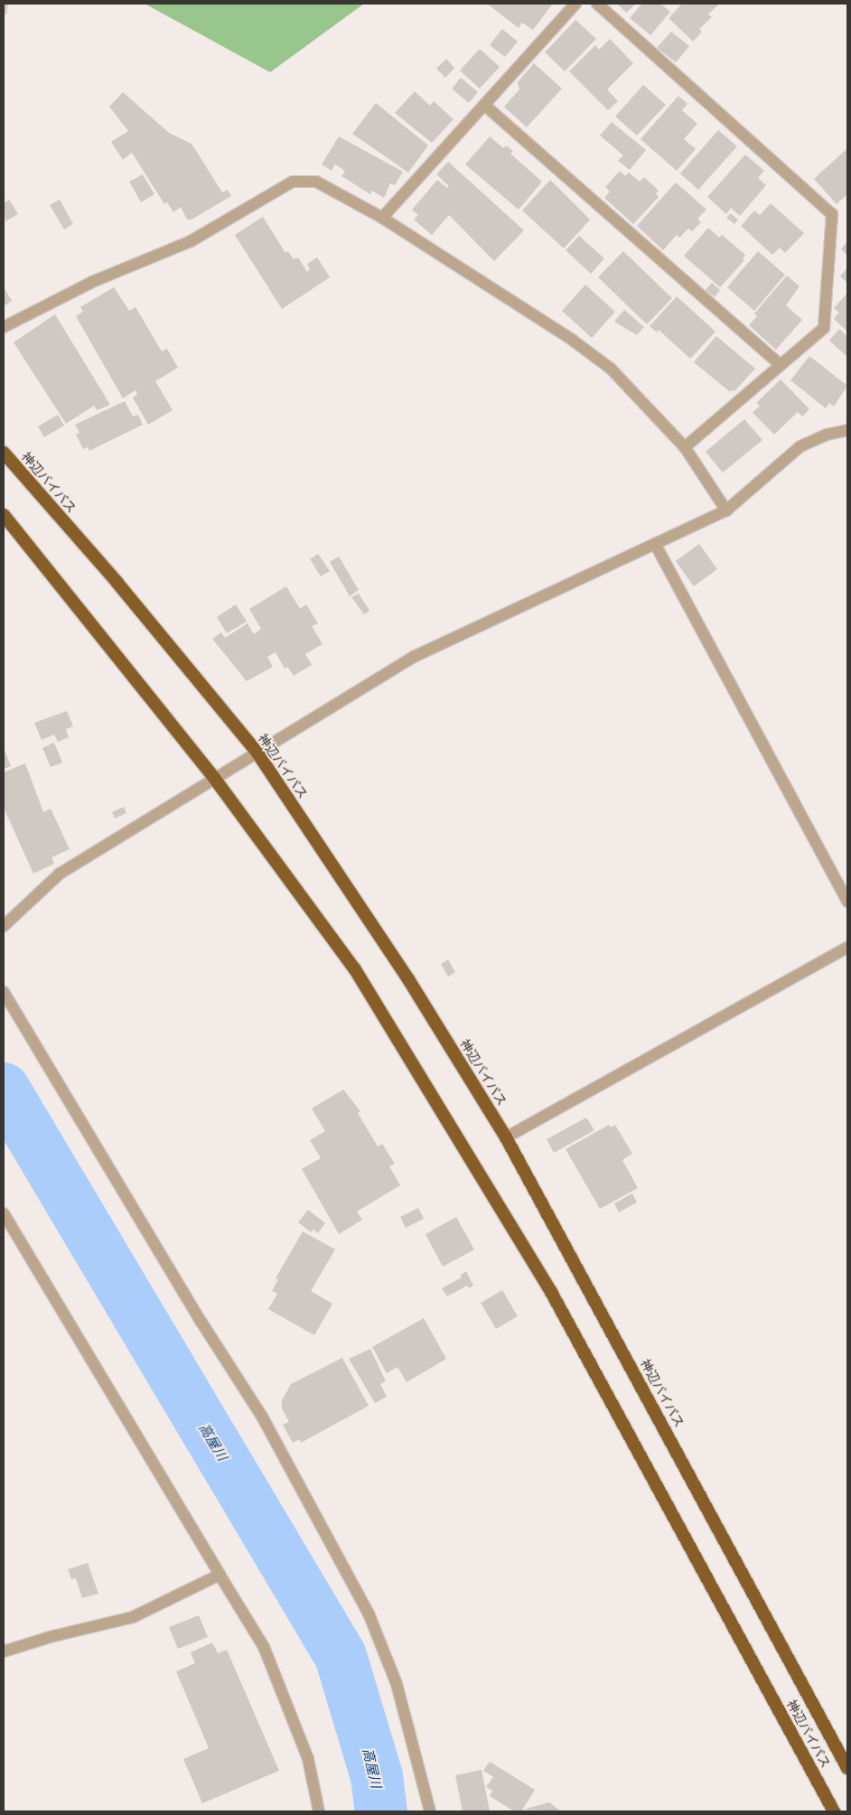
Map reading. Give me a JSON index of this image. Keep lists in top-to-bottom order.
{
  "streets": {
    "highway": ["神辺バイパス"]
  },
  "water": ["高屋川"]
}
